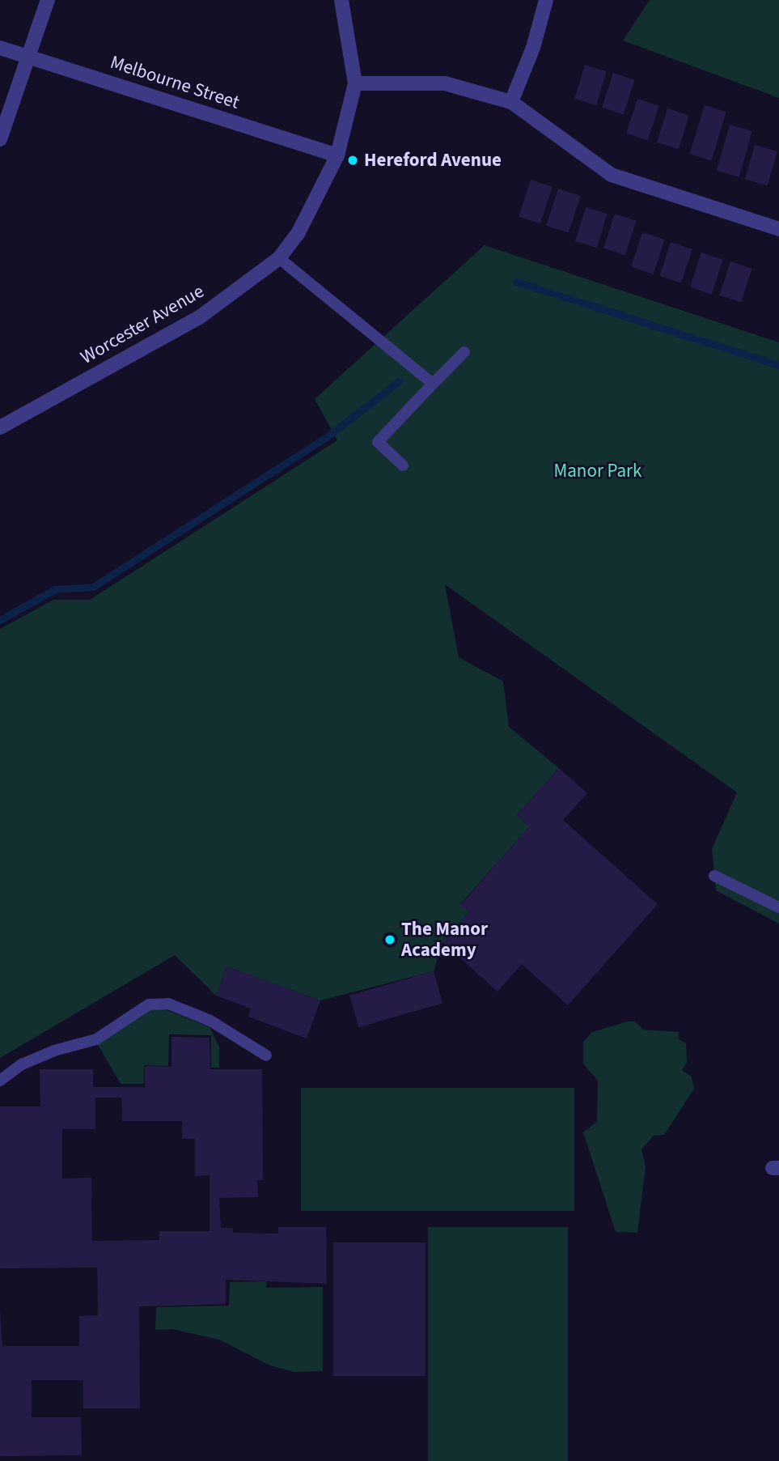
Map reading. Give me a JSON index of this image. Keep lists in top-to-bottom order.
{
  "streets": {
    "street": ["Melbourne Street", "Worcester Avenue"]
  },
  "crossings": [
    ["Melbourne Street", "Worcester Avenue"]
  ],
  "parks": ["Manor Park"],
  "places": ["Hereford Avenue", "The Manor Academy"]
}
